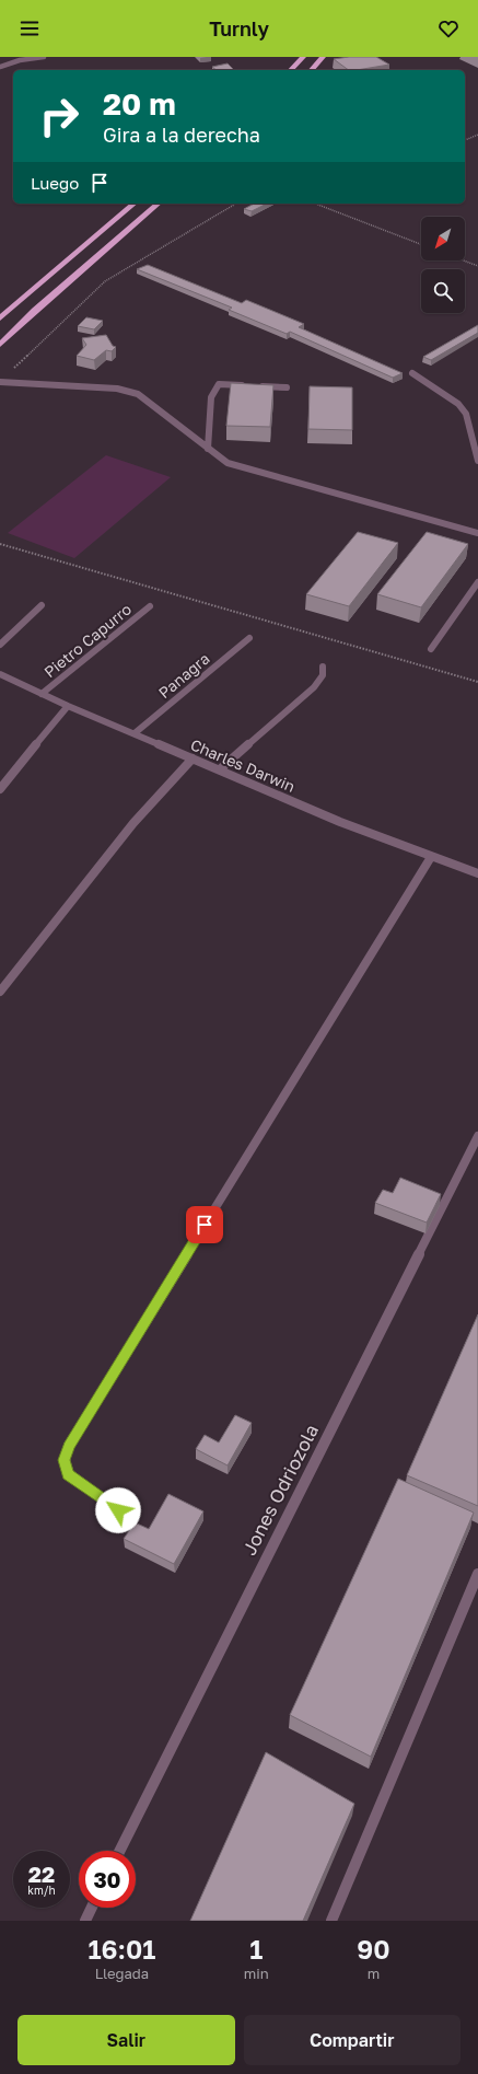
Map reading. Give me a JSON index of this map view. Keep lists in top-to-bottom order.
{
  "streets": {
    "street": [
      "Pietro Capurro",
      "Panagra",
      "Charles Darwin",
      "Jones Odriozola"
    ]
  },
  "crossings": [
    ["Pietro Capurro", "Charles Darwin"],
    ["Panagra", "Charles Darwin"]
  ],
  "north": "bottom left",
  "page": {
    "header": "Turnly",
    "turn": ["20 m", "Gira a la derecha"],
    "then": "Luego",
    "speed": "22 km/h",
    "limit": "30",
    "eta": [
      "16:01",
      "Llegada",
      "1",
      "min",
      "90",
      "m"
    ],
    "buttons": ["Salir", "Compartir"]
  }
}
